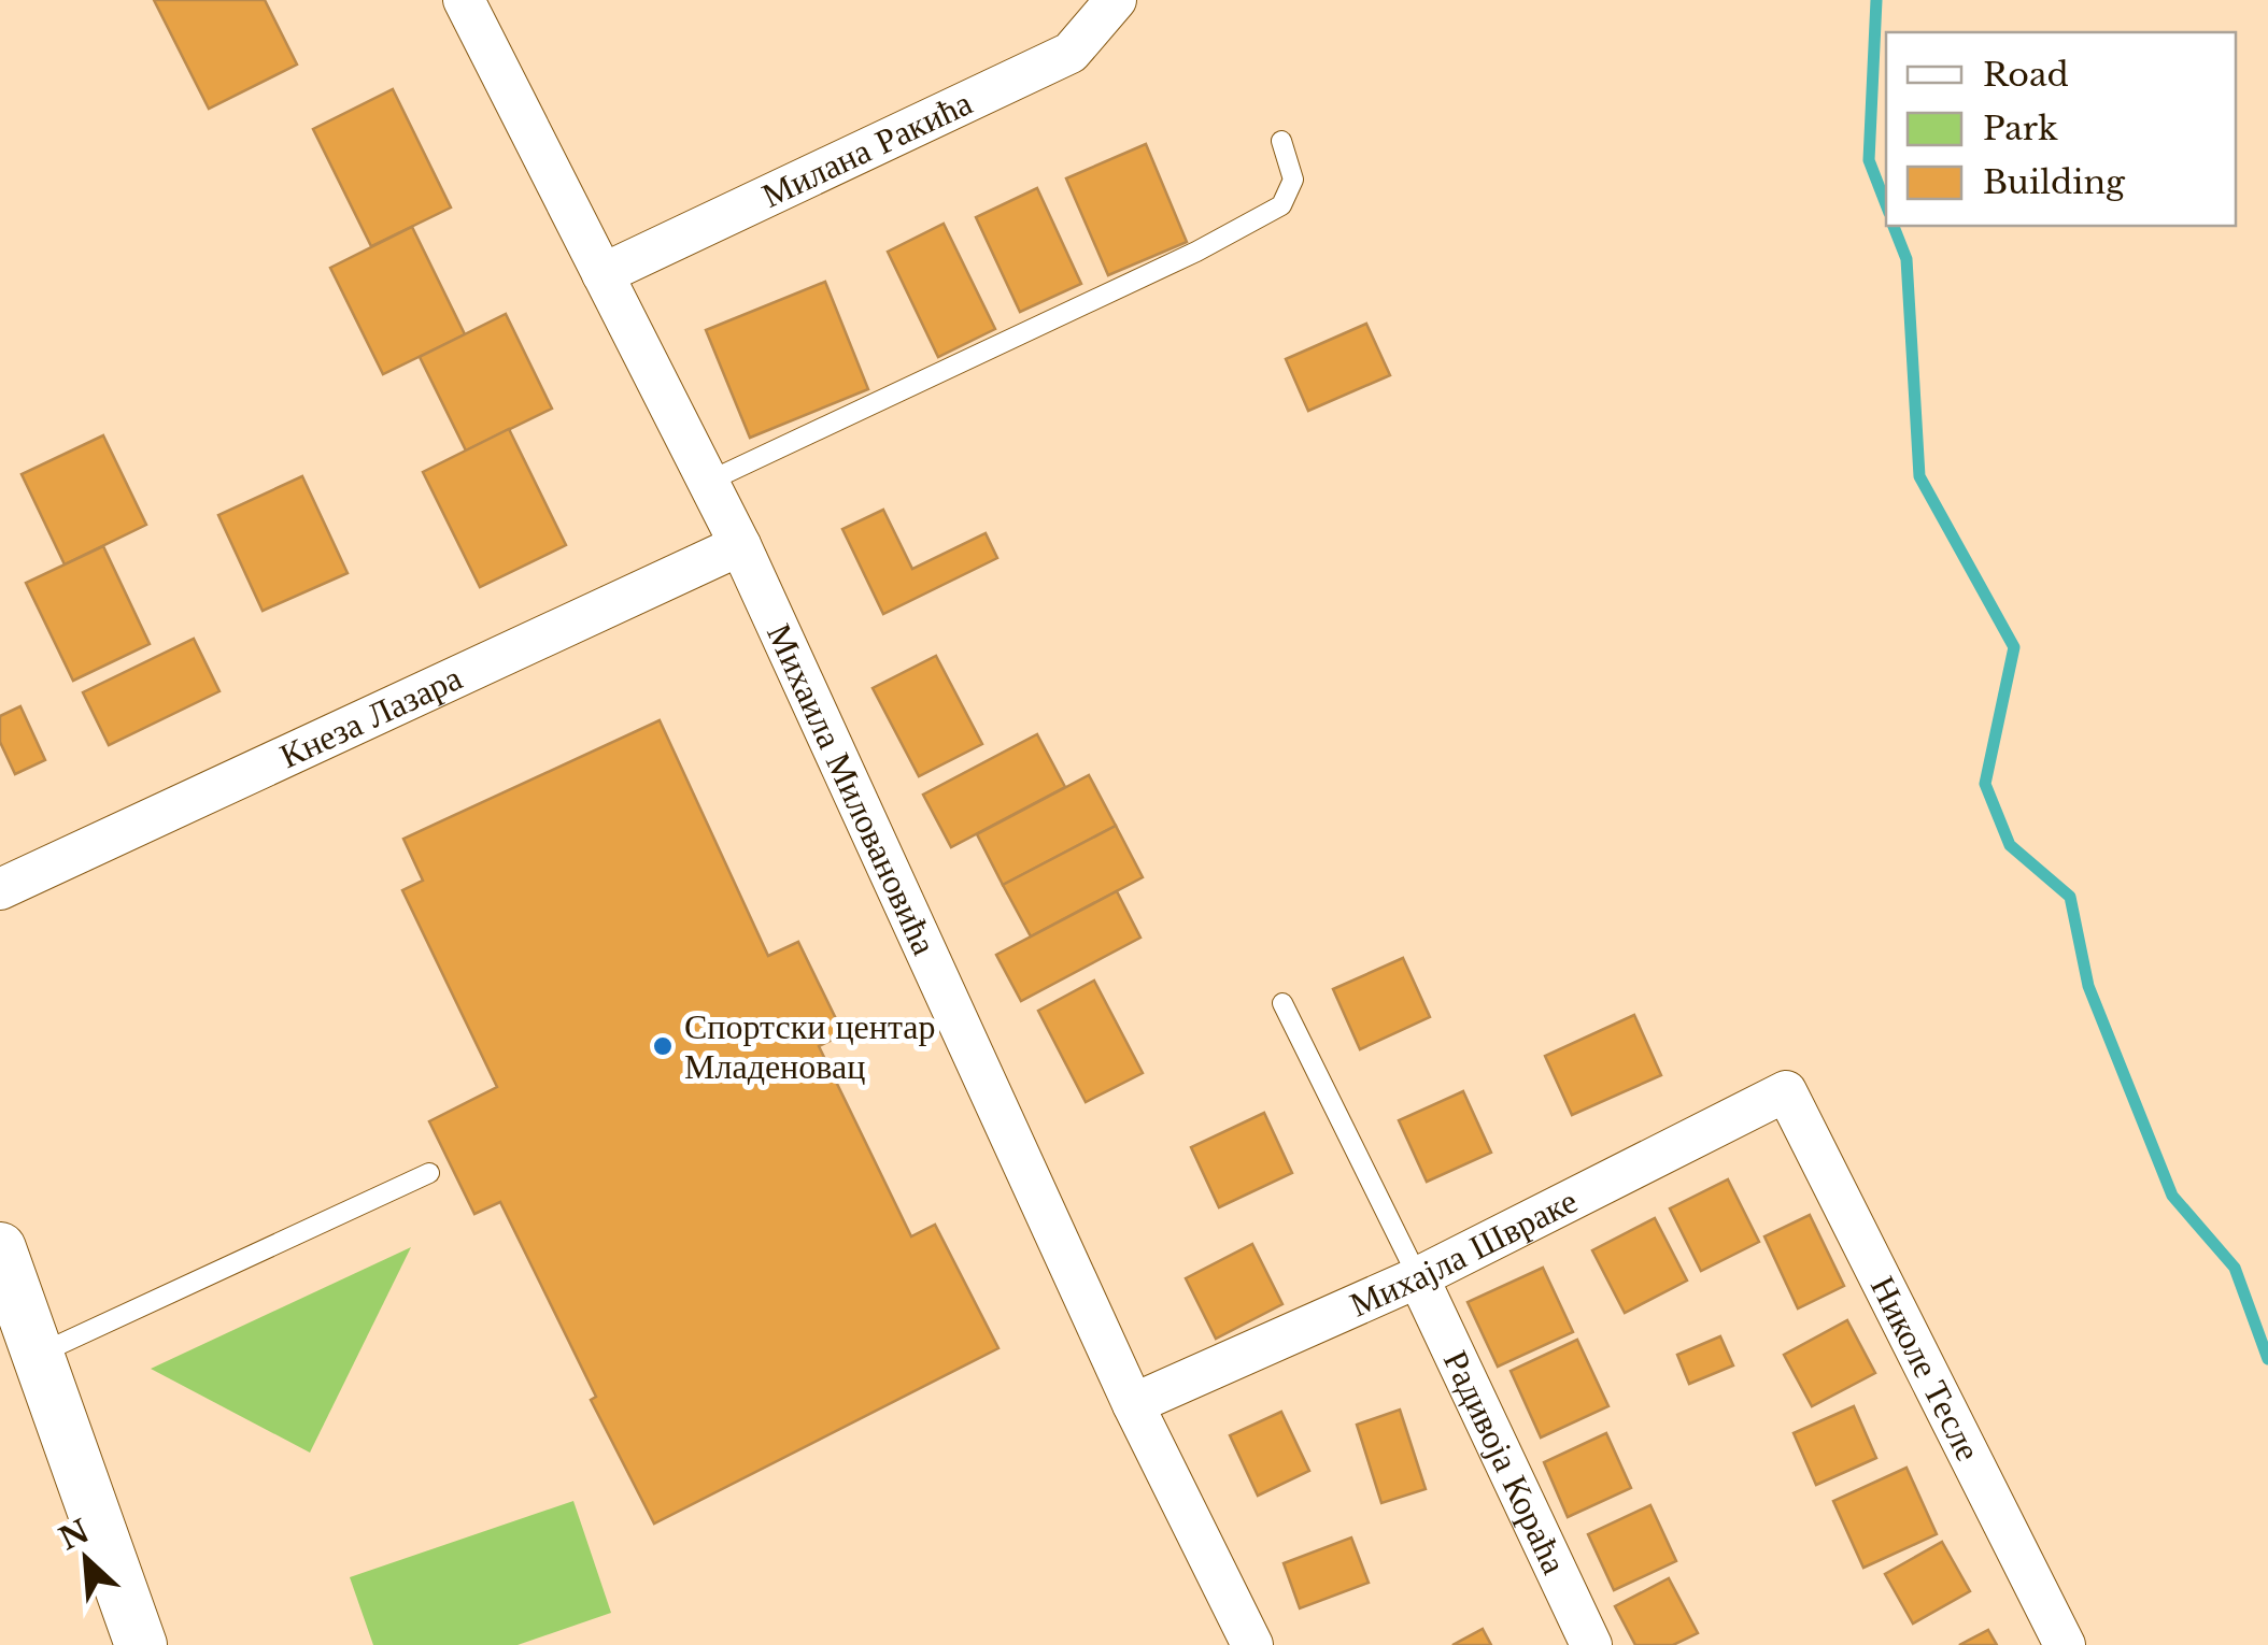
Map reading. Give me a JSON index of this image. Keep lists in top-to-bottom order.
{
  "streets": {
    "street": [
      "Милана Ракића",
      "Кнеза Лазара",
      "Михаила Миловановића",
      "Михајла Швраке",
      "Николе Тесле",
      "Радивоја Кораћа"
    ]
  },
  "crossings": [
    ["Милана Ракића", "Михаила Миловановића"],
    ["Кнеза Лазара", "Михаила Миловановића"],
    ["Михаила Миловановића", "Михајла Швраке"],
    ["Михајла Швраке", "Николе Тесле"],
    ["Михајла Швраке", "Радивоја Кораћа"]
  ],
  "places": ["Спортски центар Младеновац"],
  "legend": ["Road", "Park", "Building"],
  "north": "top left"
}
